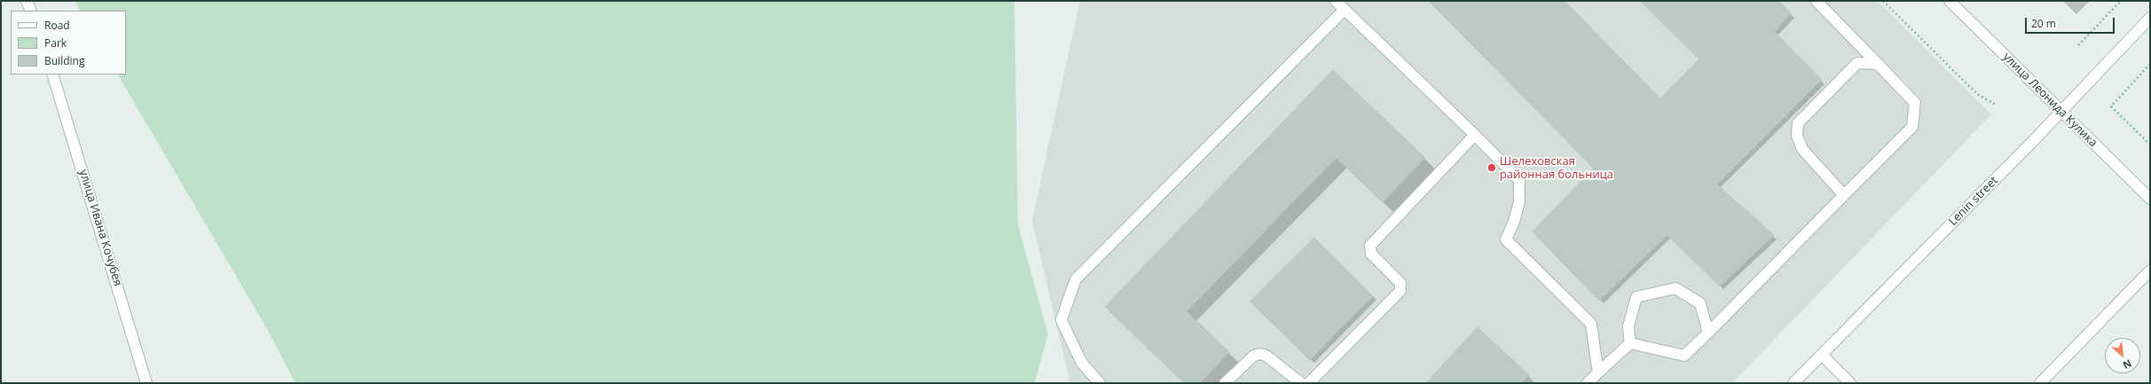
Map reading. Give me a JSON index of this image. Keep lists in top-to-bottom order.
{
  "streets": {
    "street": ["улица Леонида Кулика", "Lenin street", "улица Ивана Кочубея"]
  },
  "crossings": [
    ["улица Леонида Кулика", "Lenin street"]
  ],
  "places": ["Шелеховская районная больница"],
  "legend": ["Road", "Park", "Building"],
  "scale_bar": "20 m",
  "north": "bottom right"
}
